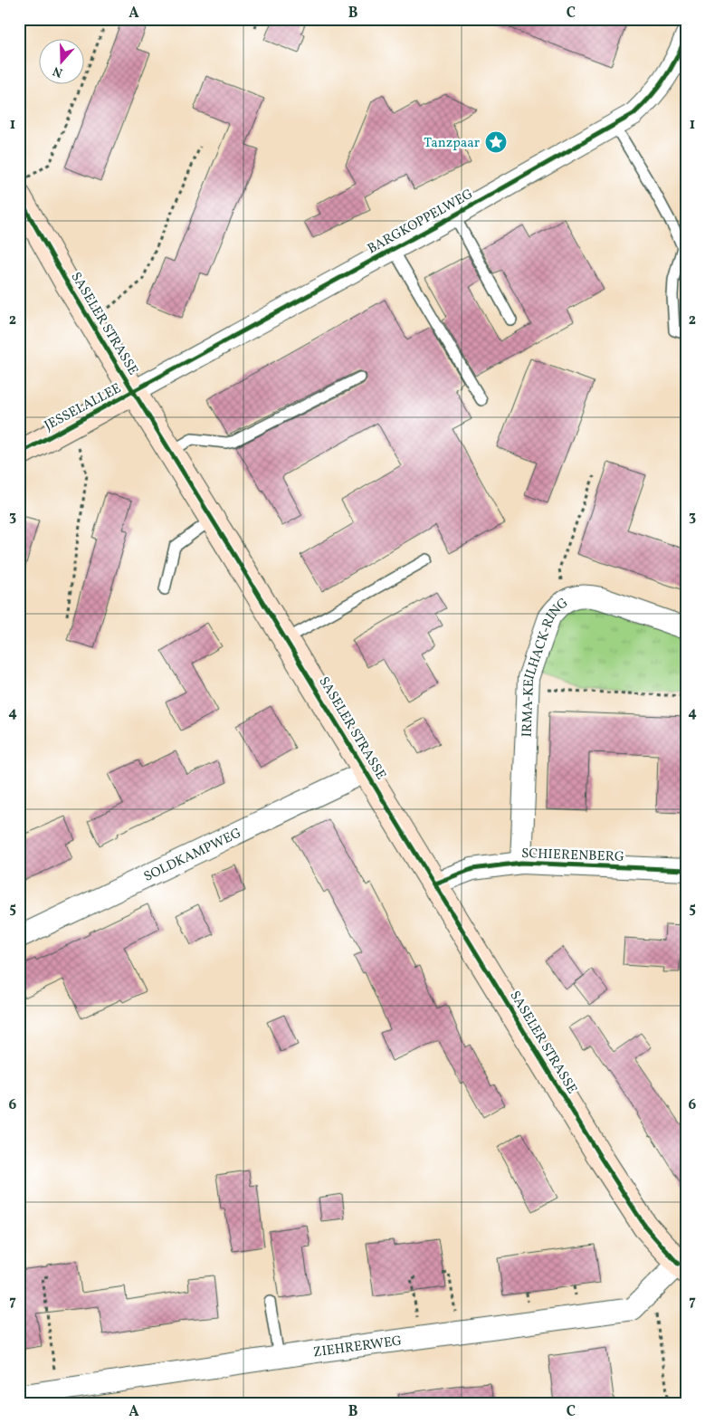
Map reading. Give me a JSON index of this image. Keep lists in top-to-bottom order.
{
  "streets": {
    "street": [
      "BARGKOPPELWEG",
      "SASELER STRASSE",
      "JESSELALLEE",
      "IRMA-KEILHACK-RING",
      "SOLDKAMPWEG",
      "SCHIERENBERG",
      "ZIEHRERWEG"
    ]
  },
  "crossings": [
    ["BARGKOPPELWEG", "SASELER STRASSE"],
    ["BARGKOPPELWEG", "JESSELALLEE"],
    ["SASELER STRASSE", "JESSELALLEE"],
    ["SASELER STRASSE", "SOLDKAMPWEG"],
    ["SASELER STRASSE", "SCHIERENBERG"],
    ["SASELER STRASSE", "ZIEHRERWEG"],
    ["IRMA-KEILHACK-RING", "SCHIERENBERG"]
  ],
  "places": {
    "place": ["Tanzpaar"]
  },
  "north": "bottom",
  "grid": {
    "columns": ["A", "B", "C"],
    "rows": [
      "1",
      "2",
      "3",
      "4",
      "5",
      "6",
      "7"
    ]
  }
}
